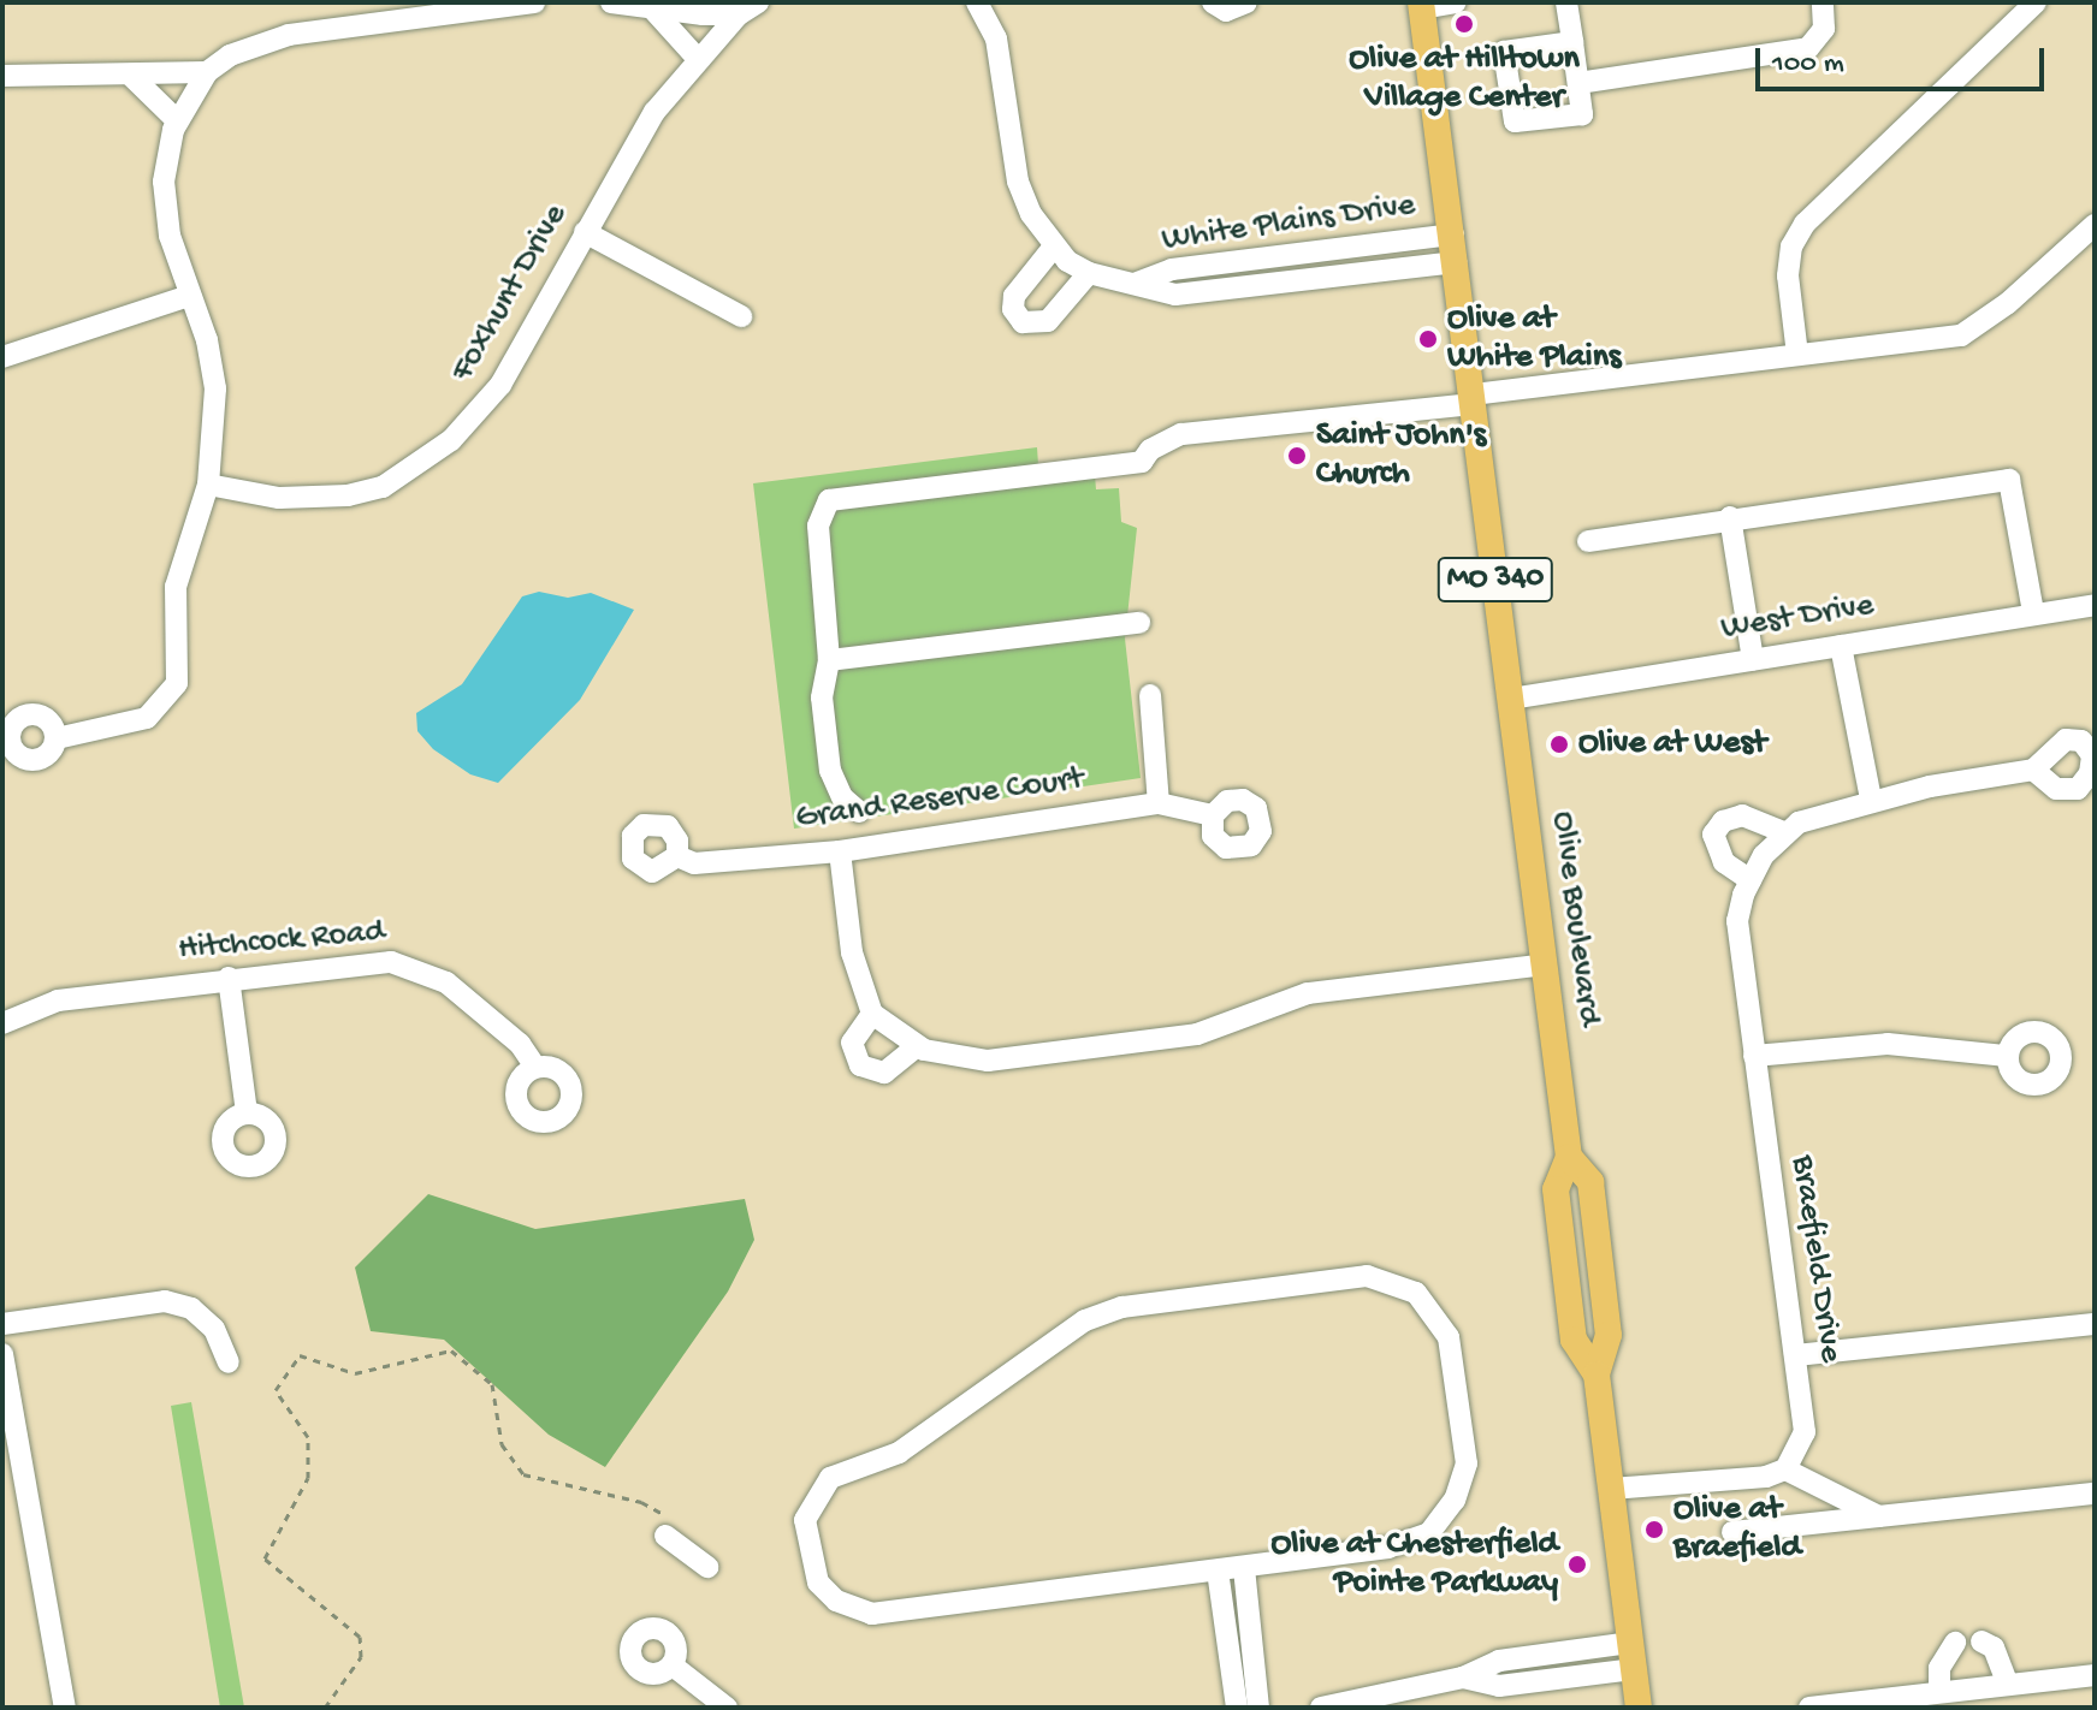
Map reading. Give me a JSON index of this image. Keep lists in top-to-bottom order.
{
  "streets": {
    "main road": ["MO 340", "Olive Boulevard"],
    "street": [
      "White Plains Drive",
      "Foxhunt Drive",
      "West Drive",
      "Grand Reserve Court",
      "Hitchcock Road",
      "Braefield Drive"
    ]
  },
  "crossings": [
    ["White Plains Drive", "Olive Boulevard"],
    ["West Drive", "Olive Boulevard"]
  ],
  "places": [
    "Olive at Hilltown Village Center",
    "Olive at White Plains",
    "Saint John's Church",
    "Olive at West",
    "Olive at Braefield",
    "Olive at Chesterfield Pointe Parkway"
  ],
  "scale_bar": "100 m"
}
